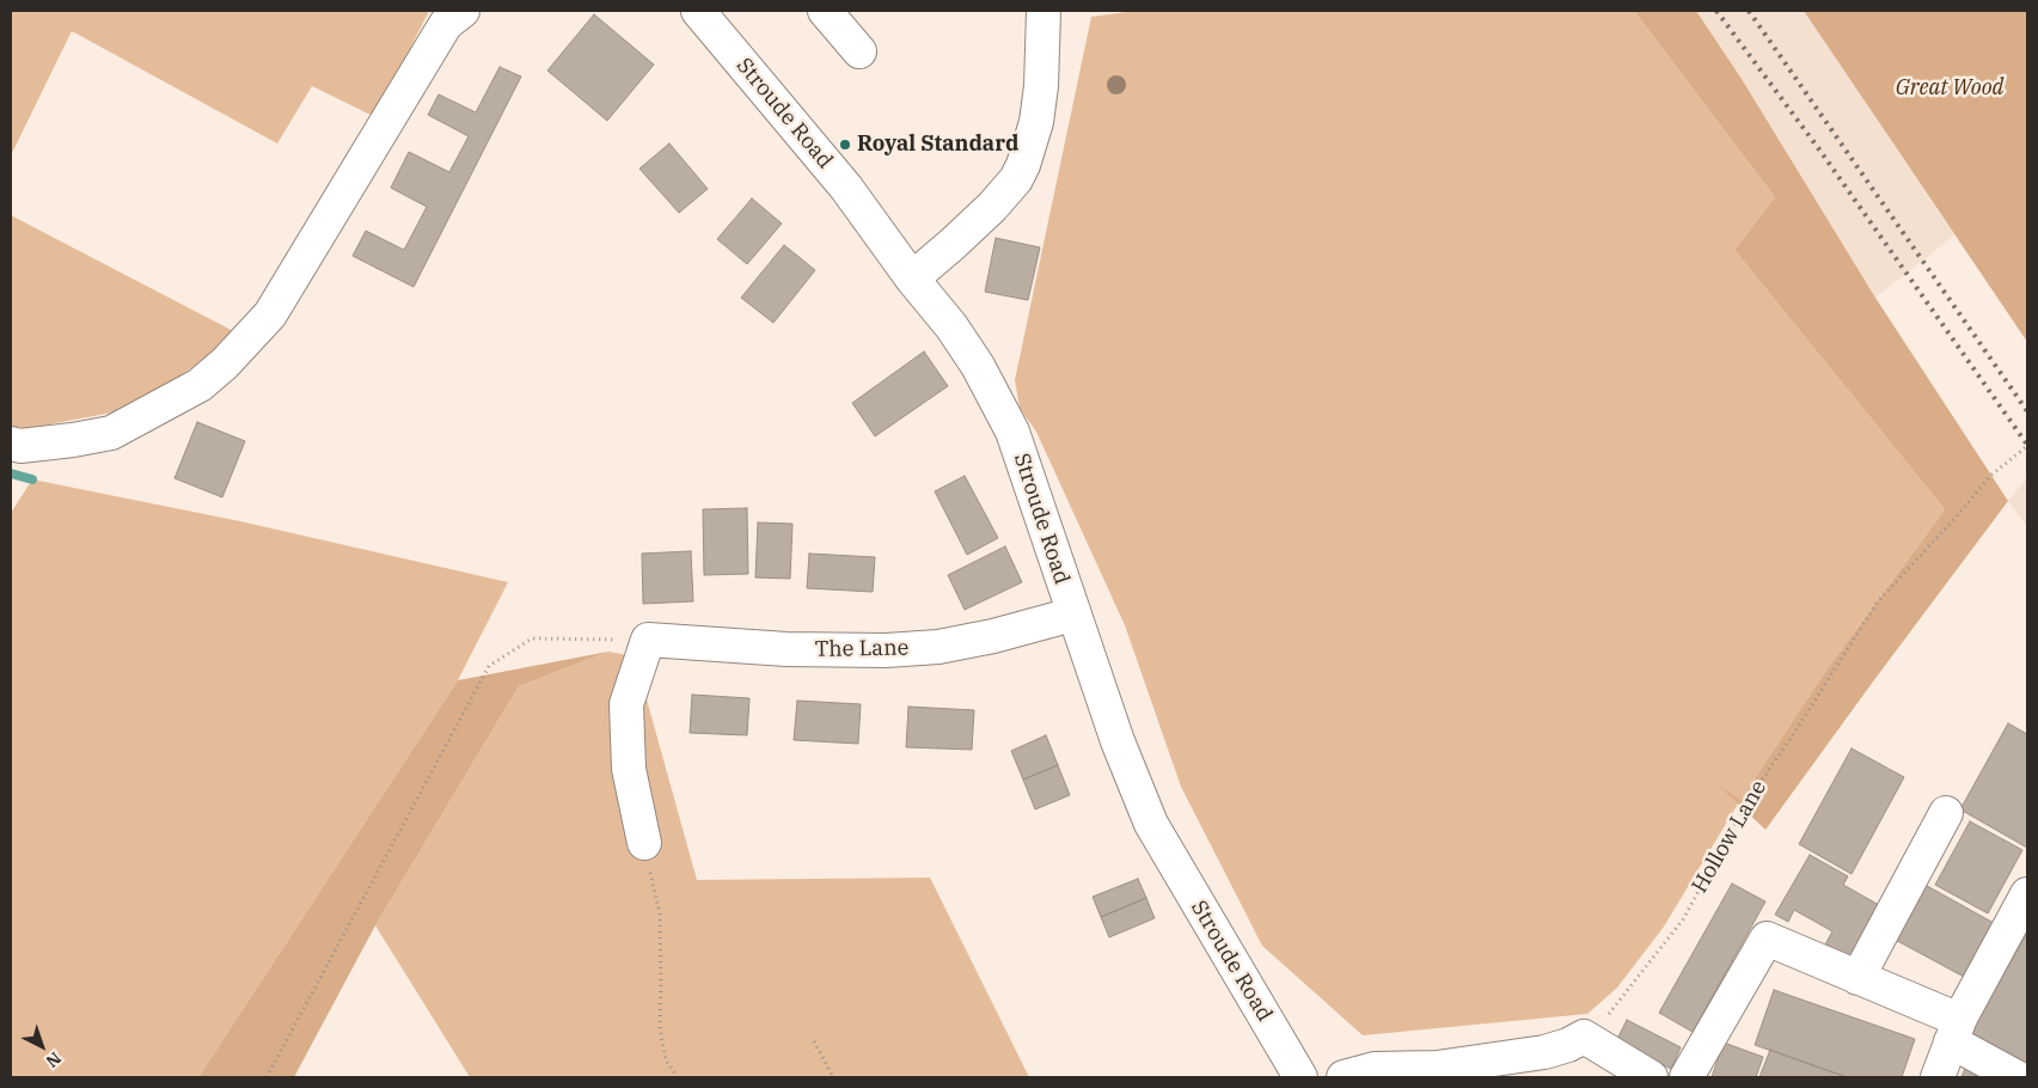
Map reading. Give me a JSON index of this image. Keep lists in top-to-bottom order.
{
  "streets": {
    "street": ["Stroude Road", "The Lane"],
    "path": ["Hollow Lane"]
  },
  "crossings": [
    ["Stroude Road", "The Lane"]
  ],
  "parks": ["Great Wood"],
  "places": ["Royal Standard"],
  "north": "bottom right"
}
